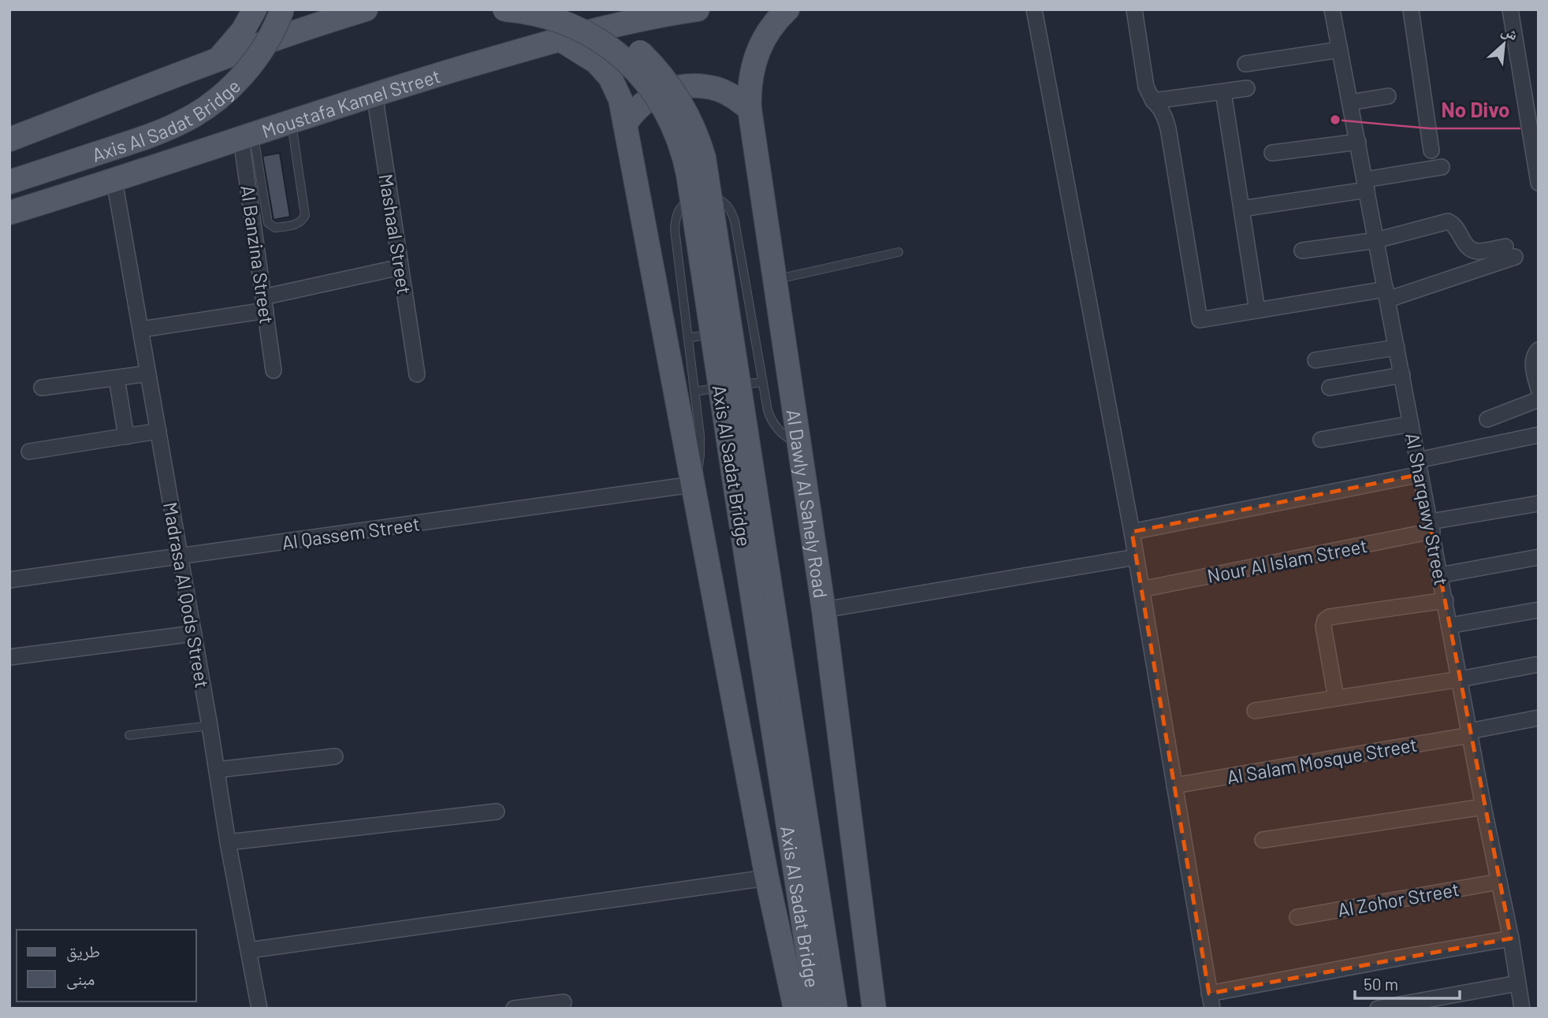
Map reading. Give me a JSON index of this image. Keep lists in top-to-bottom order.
{
  "streets": {
    "main road": ["Moustafa Kamel Street", "Axis Al Sadat Bridge", "Al Dawly Al Sahely Road"],
    "street": [
      "Mashaal Street",
      "Al Banzina Street",
      "Al Sharqawy Street",
      "Al Qassem Street",
      "Nour Al Islam Street",
      "Madrasa Al Qods Street",
      "Al Salam Mosque Street",
      "Al Zohor Street"
    ]
  },
  "crossings": [
    ["Moustafa Kamel Street", "Mashaal Street"],
    ["Moustafa Kamel Street", "Al Banzina Street"],
    ["Moustafa Kamel Street", "Madrasa Al Qods Street"],
    ["Al Sharqawy Street", "Nour Al Islam Street"],
    ["Al Sharqawy Street", "Al Salam Mosque Street"],
    ["Al Sharqawy Street", "Al Zohor Street"],
    ["Al Qassem Street", "Madrasa Al Qods Street"]
  ],
  "places": ["No Divo"],
  "legend": ["طريق", "مبنى"],
  "scale_bar": "50 m",
  "north": "top right"
}
